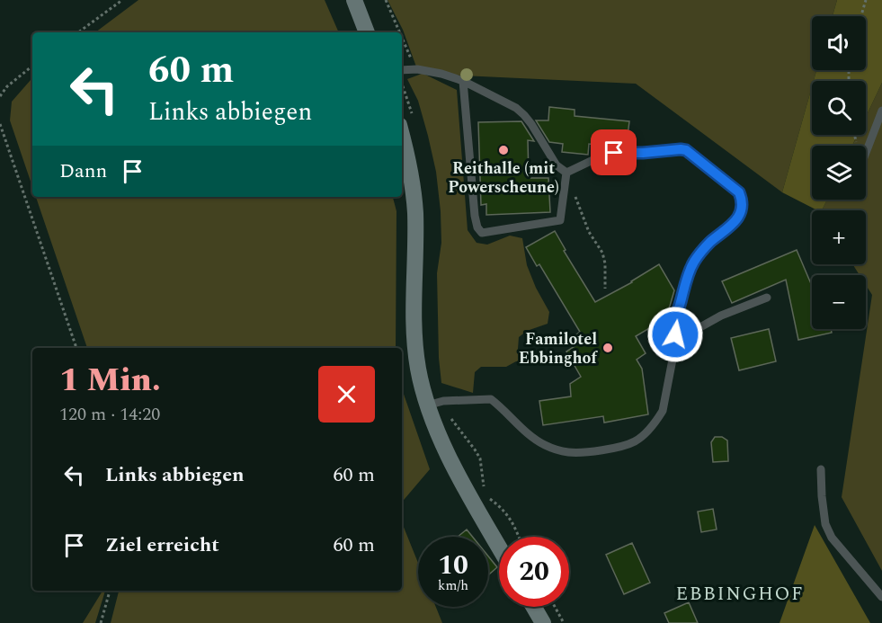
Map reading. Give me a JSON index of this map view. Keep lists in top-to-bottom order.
{
  "districts": ["EBBINGHOF"],
  "places": ["Reithalle (mit Powerscheune)", "Familotel Ebbinghof"],
  "page": {
    "map_buttons": ["+", "−"],
    "turn": ["60 m", "Links abbiegen"],
    "then": "Dann",
    "heading": ["1 Min.", "120 m · 14:20"],
    "list": [
      {
        "name": "Links abbiegen",
        "value": "60 m"
      },
      {
        "name": "Ziel erreicht",
        "value": "60 m"
      }
    ],
    "speed": "10 km/h",
    "limit": "20"
  }
}
